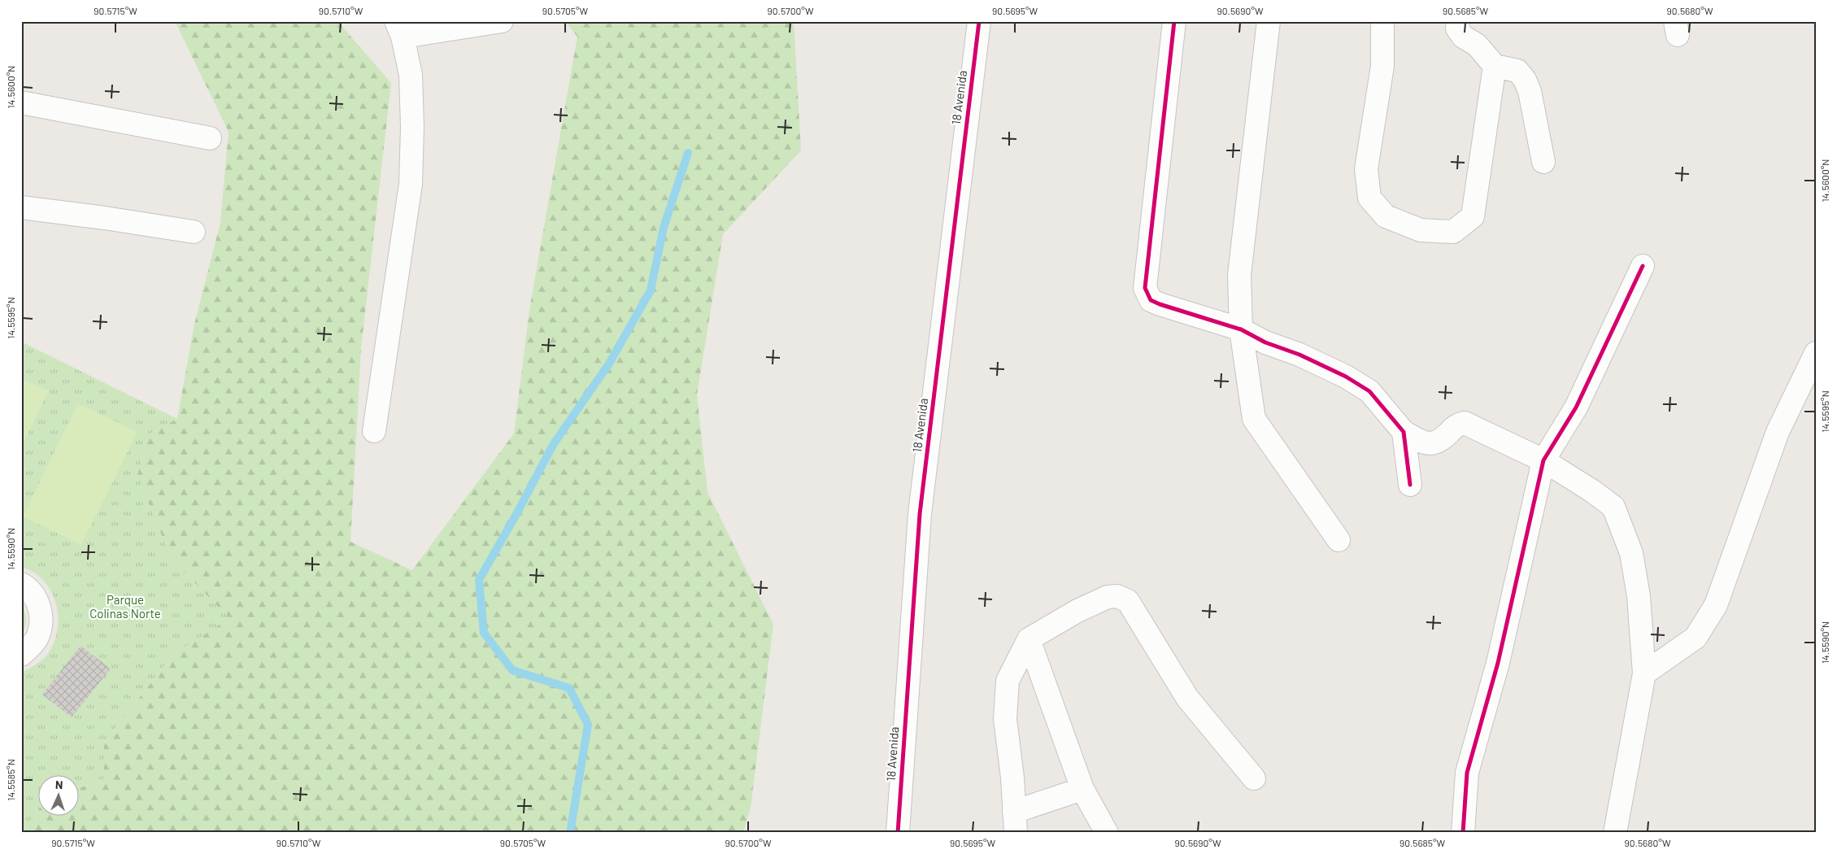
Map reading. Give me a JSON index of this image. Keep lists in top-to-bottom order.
{
  "streets": {
    "street": ["18 Avenida"]
  },
  "parks": ["Parque Colinas Norte"],
  "north": "top",
  "coordinates": [
    "90.5715°W",
    "90.5710°W",
    "90.5705°W",
    "90.5700°W",
    "90.5695°W",
    "90.5690°W",
    "90.5685°W",
    "90.5680°W",
    "14.5600°N",
    "14.5595°N",
    "14.5590°N",
    "14.5585°N"
  ]
}
